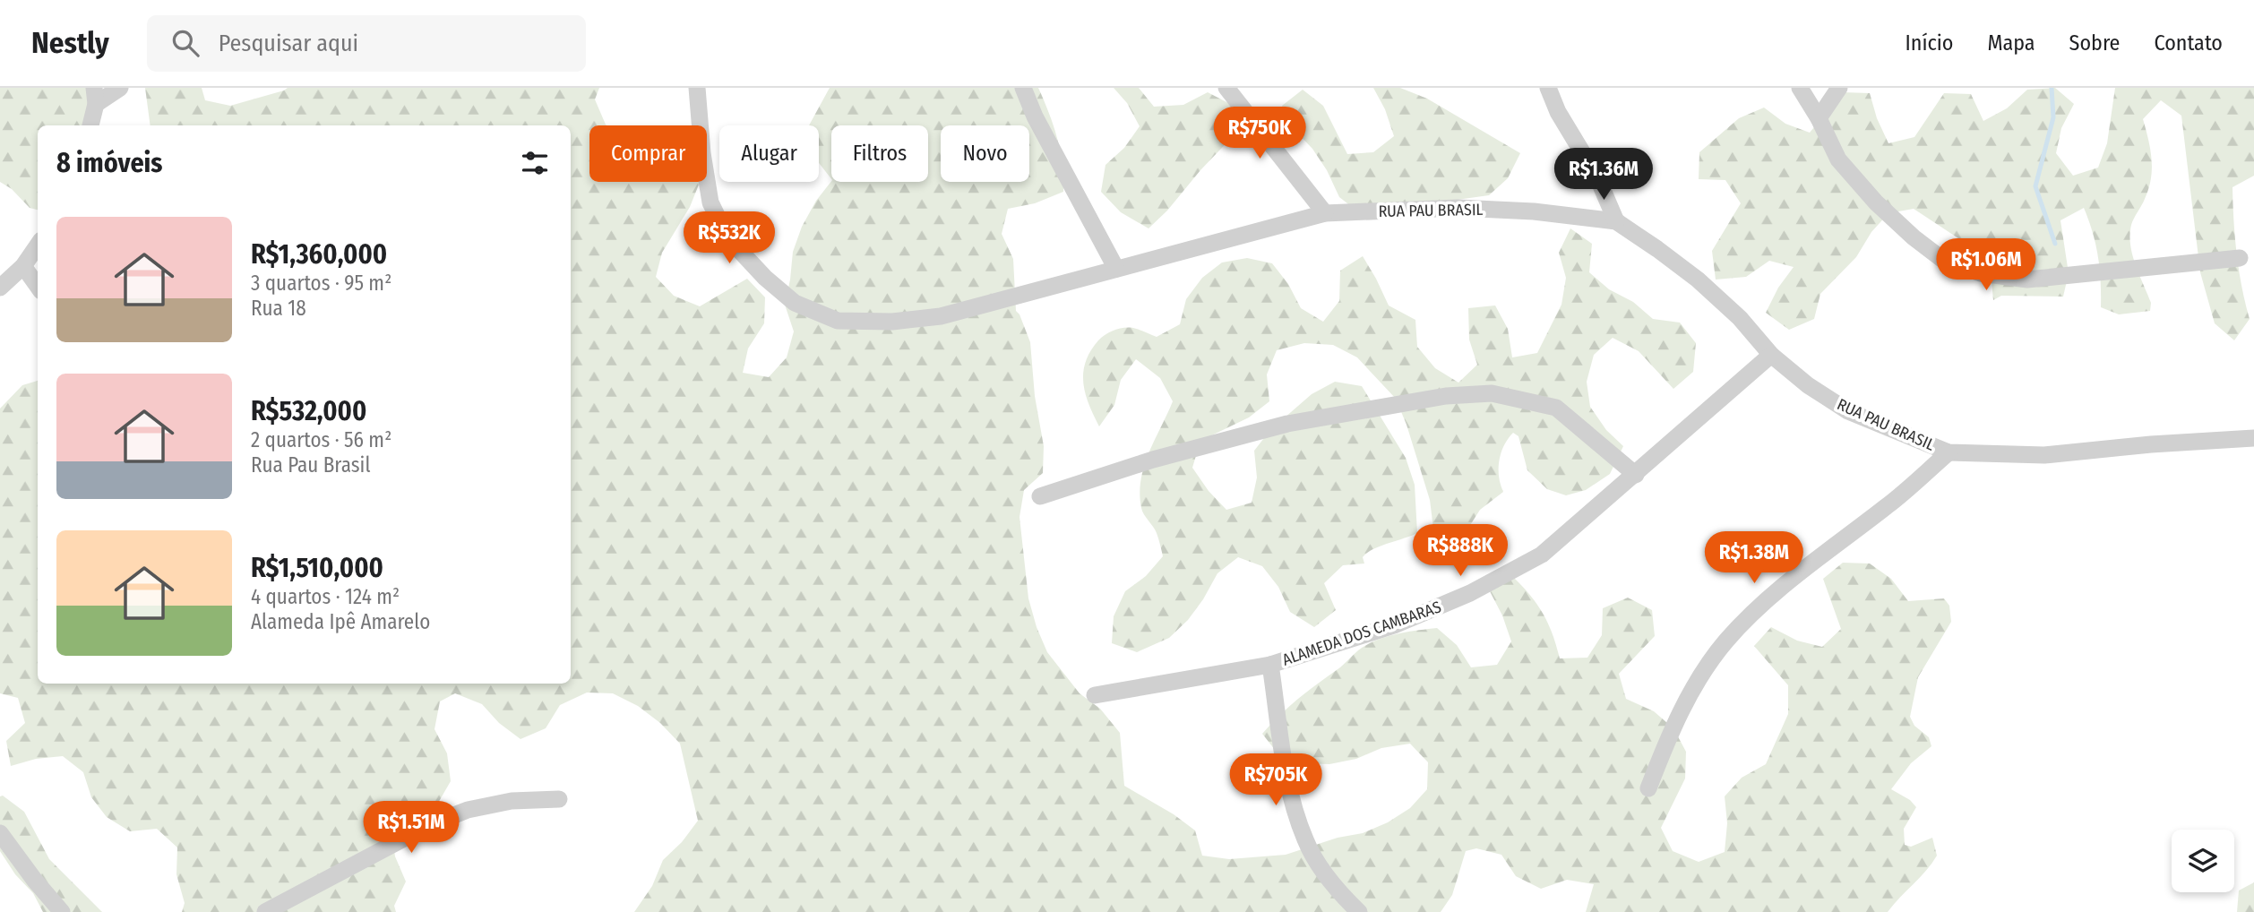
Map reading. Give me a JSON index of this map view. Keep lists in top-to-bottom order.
{
  "streets": {
    "street": ["RUA PAU BRASIL", "ALAMEDA DOS CAMBARAS"]
  },
  "crossings": [
    ["RUA PAU BRASIL", "ALAMEDA DOS CAMBARAS"]
  ],
  "page": {
    "header": "Nestly",
    "search": "Pesquisar aqui",
    "nav": [
      "Início",
      "Mapa",
      "Sobre",
      "Contato"
    ],
    "price": [
      "R$750K",
      "R$1.36M",
      "R$532K",
      "R$1.06M",
      "R$888K",
      "R$1.38M",
      "R$705K",
      "R$1.51M"
    ],
    "chip": [
      "Comprar",
      "Alugar",
      "Filtros",
      "Novo"
    ],
    "heading": "8 imóveis",
    "list": [
      {
        "name": "R$1,360,000",
        "note": "3 quartos · 95 m² · Rua 18"
      },
      {
        "name": "R$532,000",
        "note": "2 quartos · 56 m² · Rua Pau Brasil"
      },
      {
        "name": "R$1,510,000",
        "note": "4 quartos · 124 m² · Alameda Ipê Amarelo"
      }
    ]
  }
}
